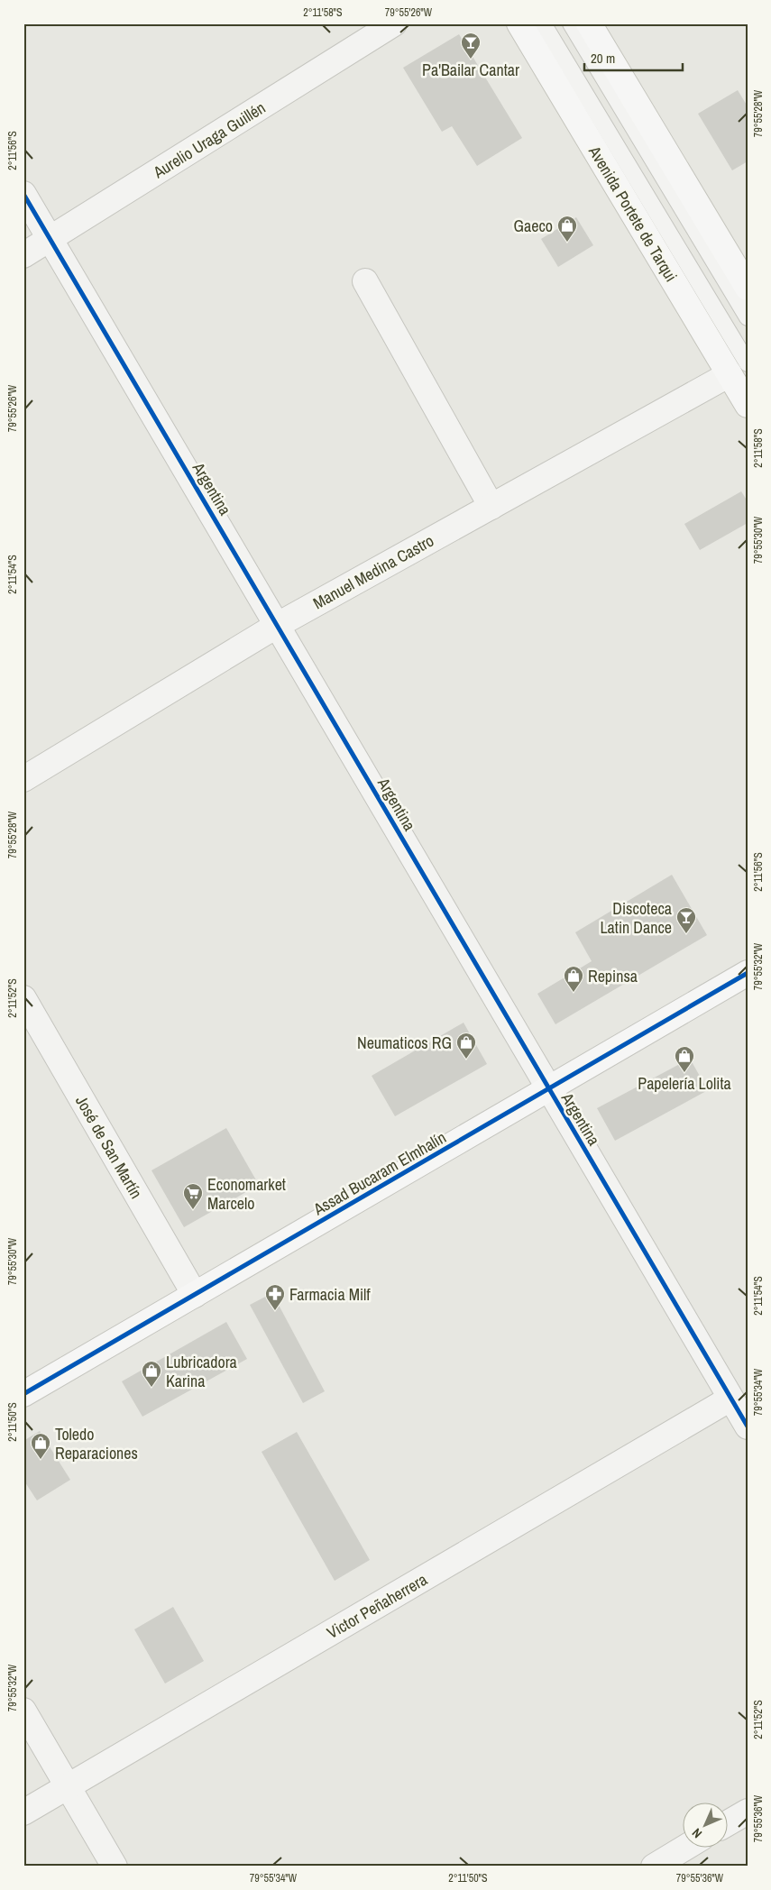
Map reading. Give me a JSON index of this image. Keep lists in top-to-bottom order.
{
  "streets": {
    "street": [
      "Aurelio Uraga Guillén",
      "Avenida Portete de Tarqui",
      "Argentina",
      "Manuel Medina Castro",
      "José de San Martín",
      "Assad Bucaram Elmhalín",
      "Victor Peñaherrera"
    ]
  },
  "crossings": [
    ["Aurelio Uraga Guillén", "Argentina"],
    ["Avenida Portete de Tarqui", "Manuel Medina Castro"],
    ["Argentina", "Manuel Medina Castro"],
    ["Argentina", "Assad Bucaram Elmhalín"],
    ["Argentina", "Victor Peñaherrera"],
    ["José de San Martín", "Assad Bucaram Elmhalín"]
  ],
  "places": {
    "bar": ["Pa'Bailar Cantar", "Discoteca Latin Dance"],
    "shop": [
      "Gaeco",
      "Repinsa",
      "Neumaticos RG",
      "Papelería Lolita",
      "Lubricadora Karina",
      "Toledo Reparaciones"
    ],
    "supermarket": ["Economarket Marcelo"],
    "pharmacy": ["Farmacia Milf"]
  },
  "scale_bar": "20 m",
  "north": "bottom left",
  "coordinates": [
    "2°11'58\"S",
    "79°55'26\"W",
    "79°55'28\"W",
    "2°11'56\"S",
    "79°55'30\"W",
    "2°11'54\"S",
    "79°55'32\"W",
    "2°11'52\"S",
    "79°55'34\"W",
    "2°11'50\"S",
    "79°55'36\"W"
  ]
}
